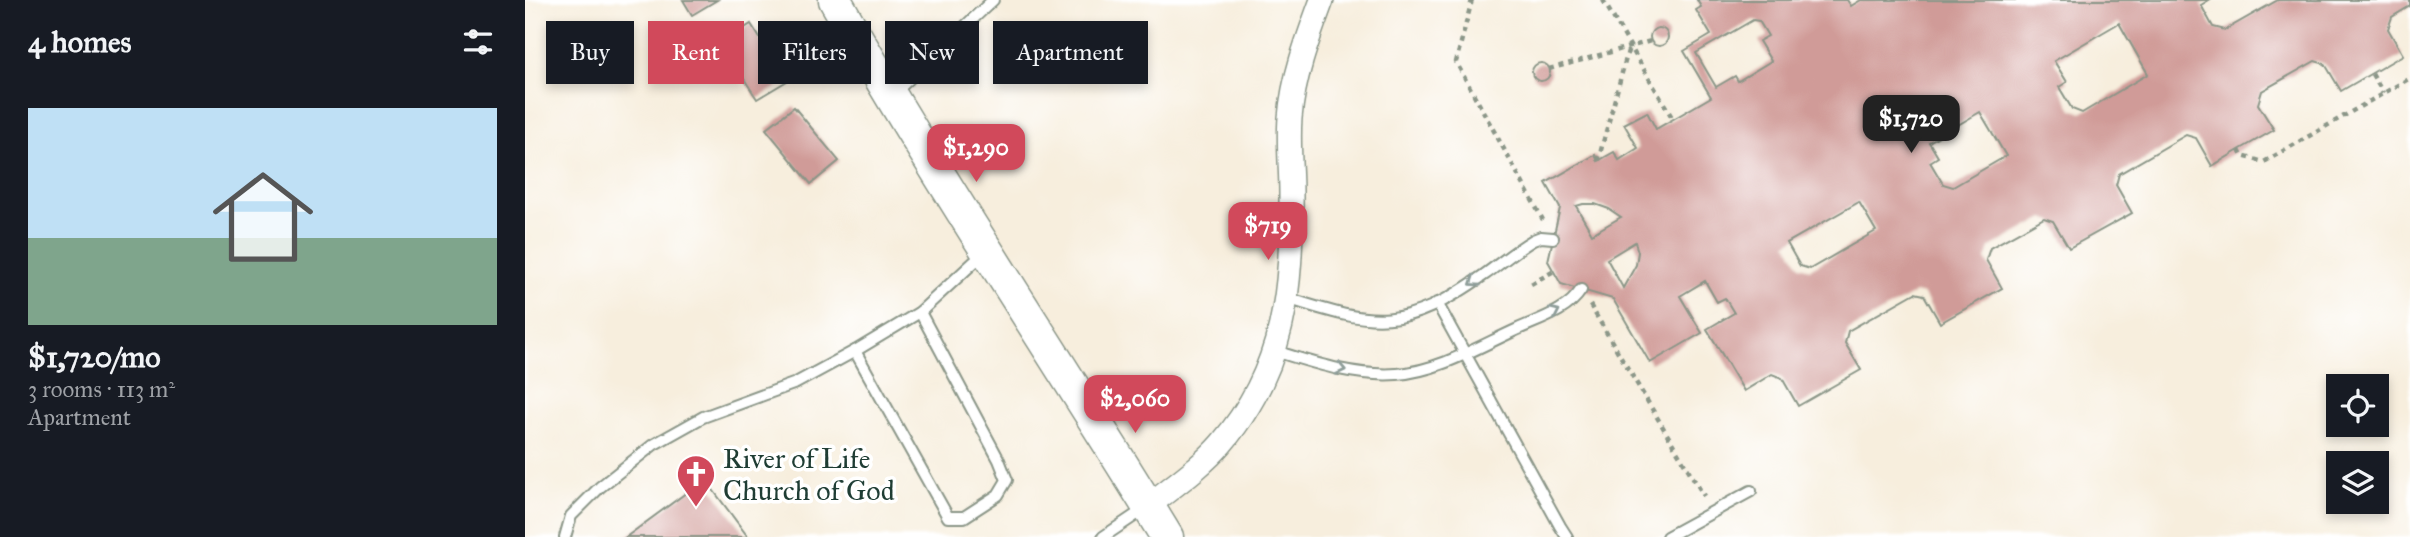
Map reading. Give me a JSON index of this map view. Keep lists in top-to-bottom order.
{
  "places": {
    "church": ["River of Life Church of God"]
  },
  "page": {
    "heading": "4 homes",
    "chip": [
      "Buy",
      "Rent",
      "Filters",
      "New",
      "Apartment"
    ],
    "list": [
      {
        "name": "$1,720/mo",
        "note": "3 rooms · 113 m² · Apartment"
      }
    ],
    "price": [
      "$1,720",
      "$1,290",
      "$719",
      "$2,060"
    ]
  }
}
